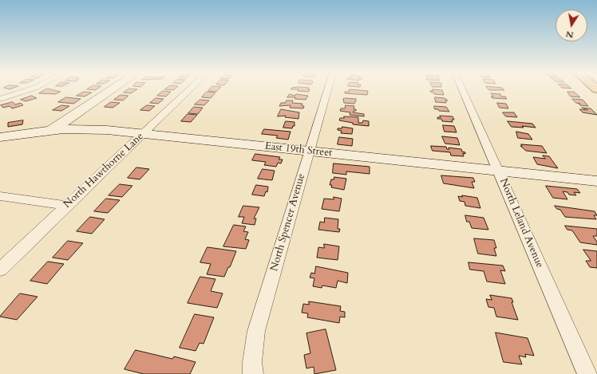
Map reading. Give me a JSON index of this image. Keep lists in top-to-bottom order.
{
  "streets": {
    "street": [
      "East 19th Street",
      "North Hawthorne Lane",
      "North Spencer Avenue",
      "North Leland Avenue"
    ]
  },
  "crossings": [
    ["East 19th Street", "North Hawthorne Lane"],
    ["East 19th Street", "North Spencer Avenue"],
    ["East 19th Street", "North Leland Avenue"]
  ],
  "north": "bottom"
}
